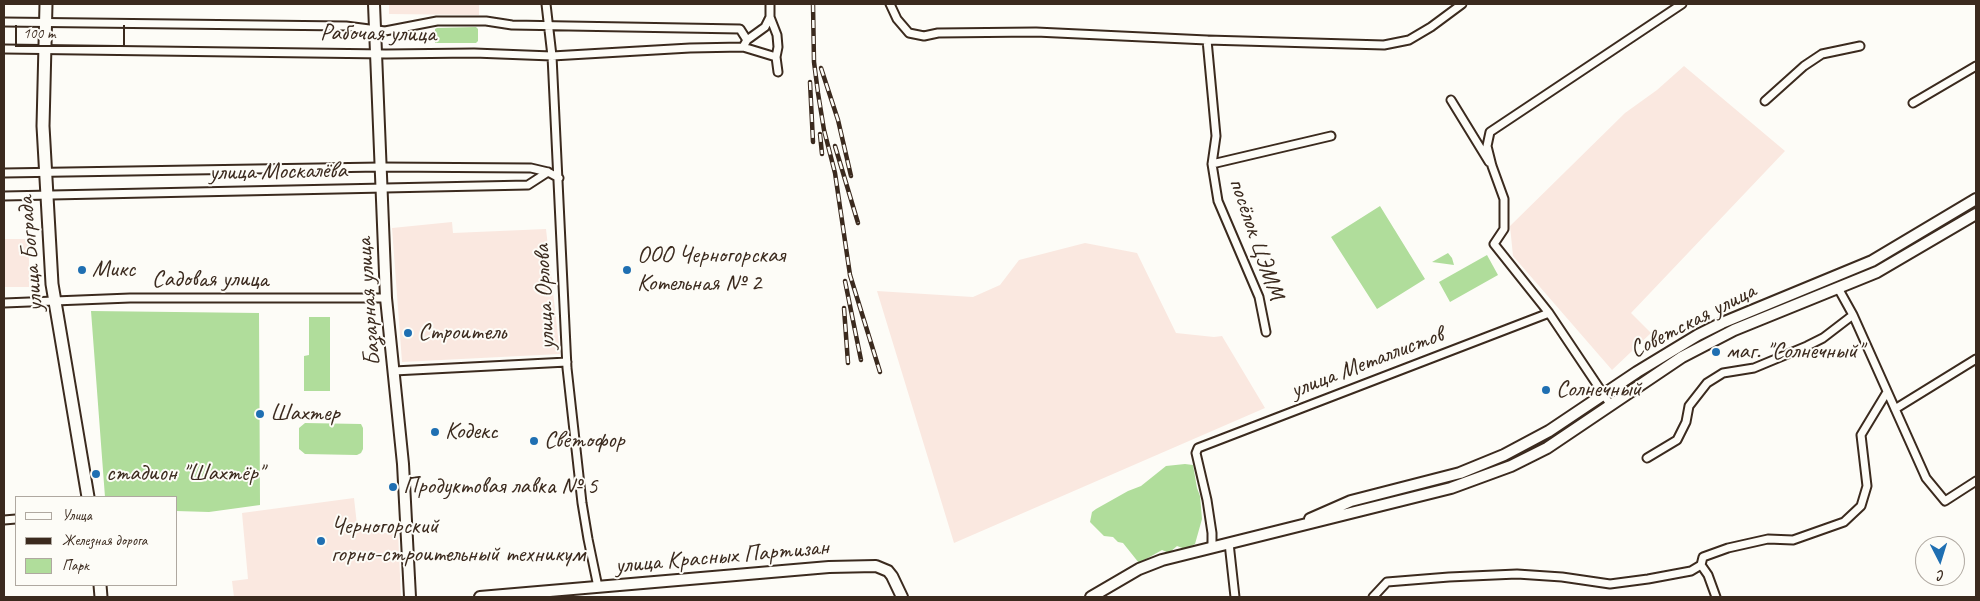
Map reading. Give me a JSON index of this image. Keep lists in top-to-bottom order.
{
  "streets": {
    "main road": [
      "улица Бограда",
      "Базарная улица",
      "Советская улица",
      "улица Красных Партизан"
    ],
    "street": [
      "Рабочая улица",
      "улица Москалёва",
      "посёлок ЦЭММ",
      "Садовая улица",
      "улица Орлова",
      "улица Металлистов"
    ]
  },
  "crossings": [
    ["Рабочая улица", "улица Бограда"],
    ["Рабочая улица", "улица Орлова"],
    ["Рабочая улица", "Базарная улица"],
    ["улица Москалёва", "улица Бограда"],
    ["улица Москалёва", "улица Орлова"],
    ["улица Москалёва", "Базарная улица"],
    ["улица Бограда", "Садовая улица"],
    ["Садовая улица", "Базарная улица"],
    ["улица Орлова", "улица Красных Партизан"],
    ["Советская улица", "улица Металлистов"]
  ],
  "places": [
    "Микс",
    "ООО Черногорская Котельная № 2",
    "Строитель",
    "маг. \"Солнечный\"",
    "Солнечный",
    "Шахтер",
    "Кодекс",
    "Светофор",
    "стадион \"Шахтёр\"",
    "Продуктовая лавка № 5",
    "Черногорский горно-строительный техникум"
  ],
  "legend": ["Улица", "Железная дорога", "Парк"],
  "scale_bar": "100 m",
  "north": "bottom"
}
